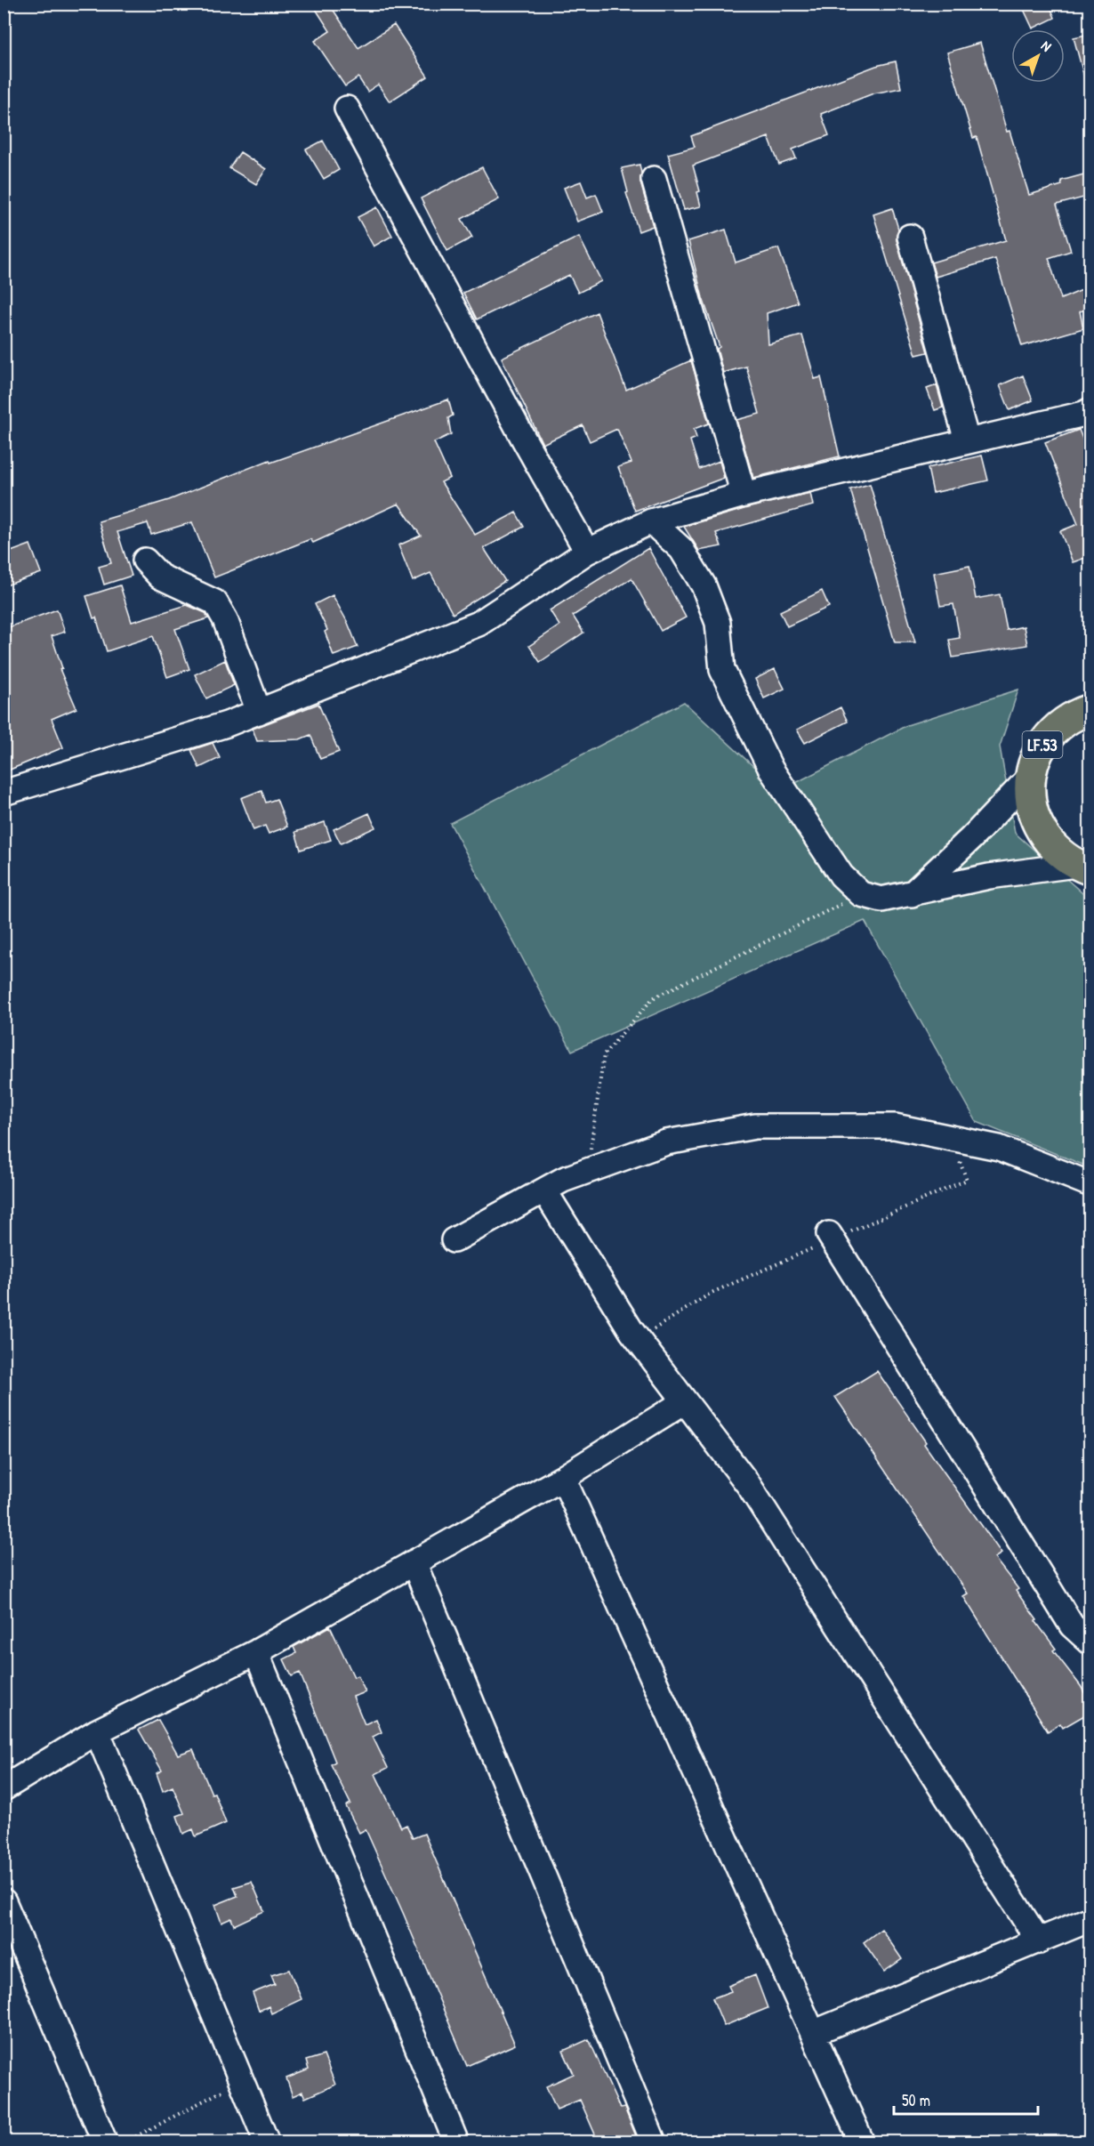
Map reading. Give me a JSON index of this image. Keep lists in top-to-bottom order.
{
  "streets": {
    "highway": ["LF.53"]
  },
  "scale_bar": "50 m",
  "north": "top right"
}
